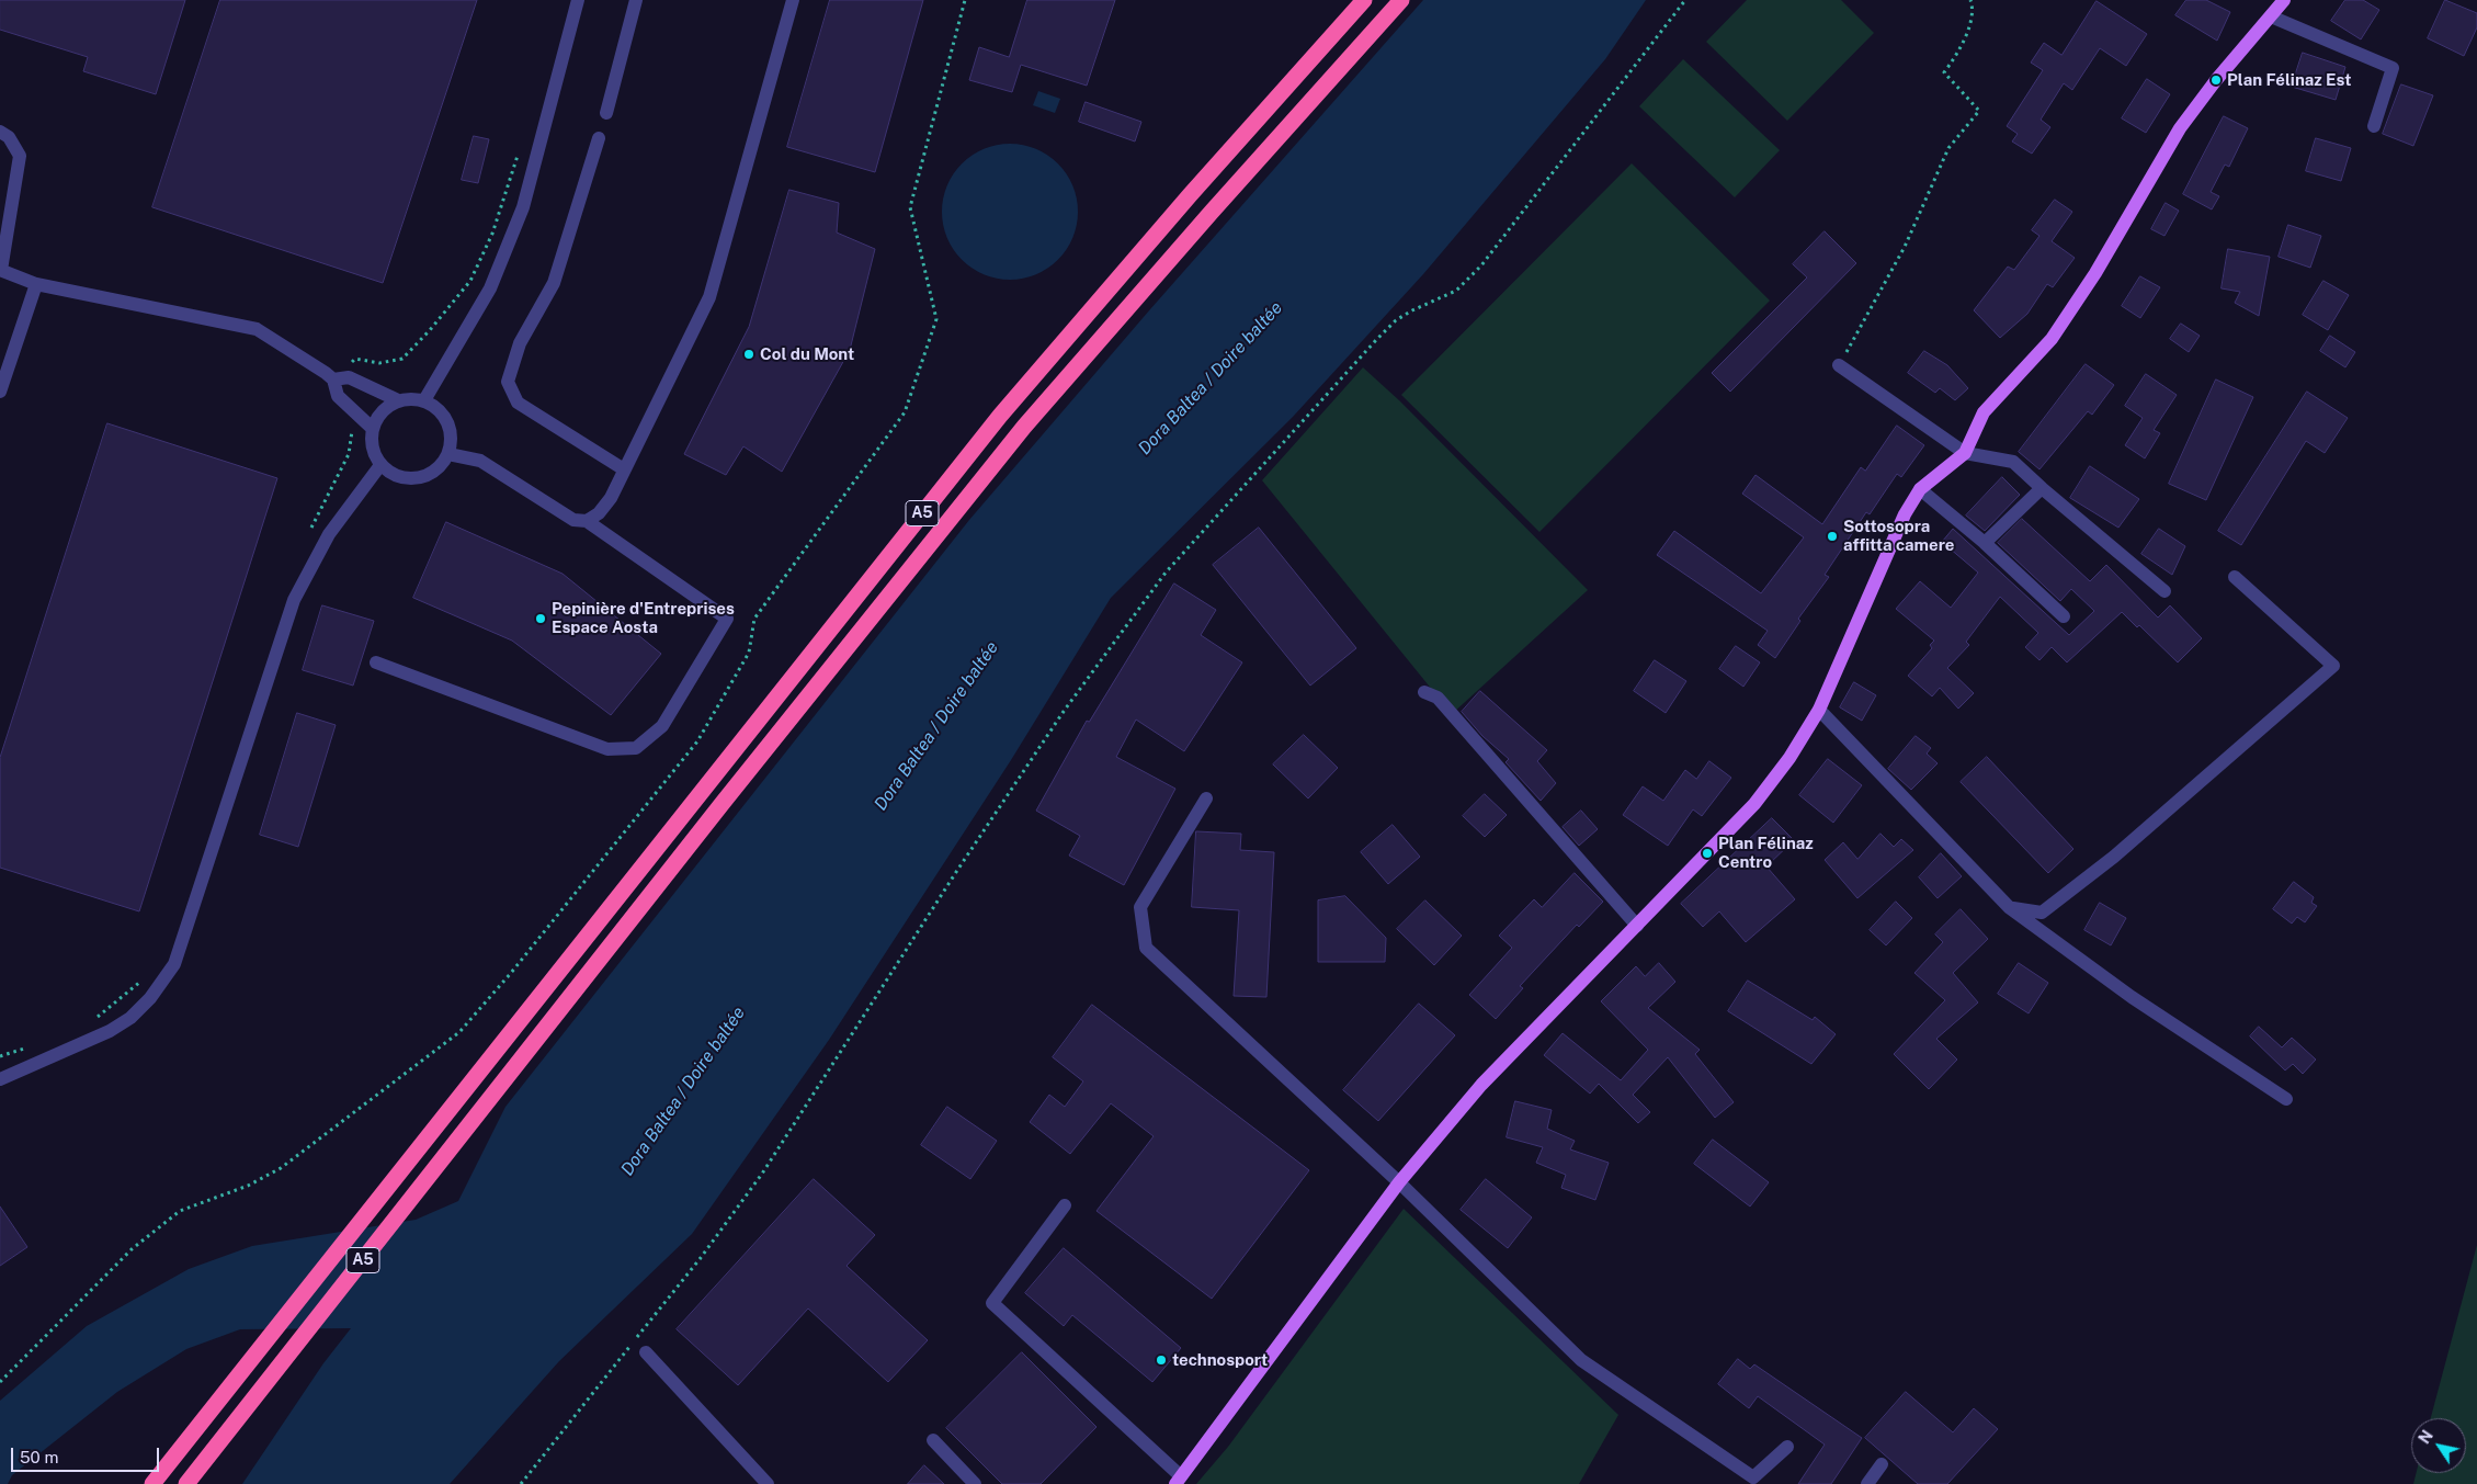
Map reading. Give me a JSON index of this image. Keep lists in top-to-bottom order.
{
  "streets": {
    "highway": ["A5"]
  },
  "water": ["Dora Baltea / Doire baltée"],
  "places": [
    "Plan Félinaz Est",
    "Col du Mont",
    "Sottosopra affitta camere",
    "Pepinière d'Entreprises Espace Aosta",
    "Plan Félinaz Centro",
    "technosport"
  ],
  "scale_bar": "50 m",
  "north": "top left"
}
